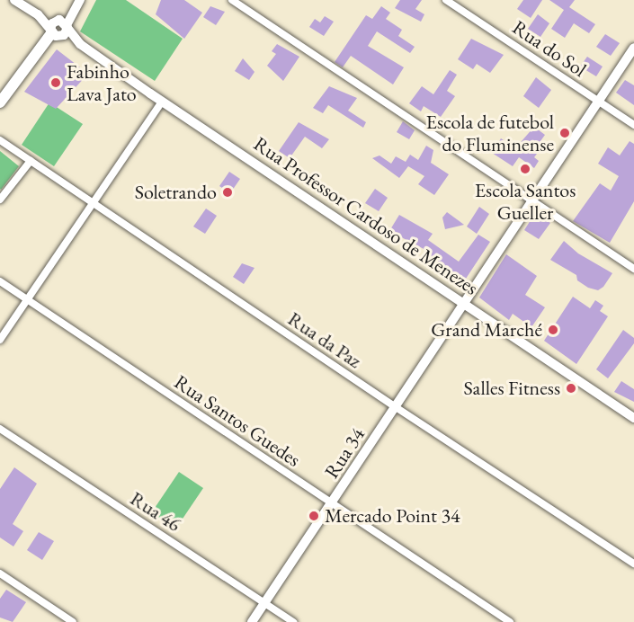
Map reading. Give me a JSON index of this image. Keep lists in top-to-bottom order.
{
  "streets": {
    "street": [
      "Rua do Sol",
      "Rua Professor Cardoso de Menezes",
      "Rua da Paz",
      "Rua Santos Guedes",
      "Rua 34",
      "Rua 46"
    ]
  },
  "crossings": [
    ["Rua do Sol", "Rua 34"],
    ["Rua Professor Cardoso de Menezes", "Rua 34"],
    ["Rua da Paz", "Rua 34"],
    ["Rua Santos Guedes", "Rua 34"],
    ["Rua 34", "Rua 46"]
  ],
  "places": [
    "Fabinho Lava Jato",
    "Escola de futebol do Fluminense",
    "Escola Santos Gueller",
    "Soletrando",
    "Grand Marché",
    "Salles Fitness",
    "Mercado Point 34"
  ]
}
